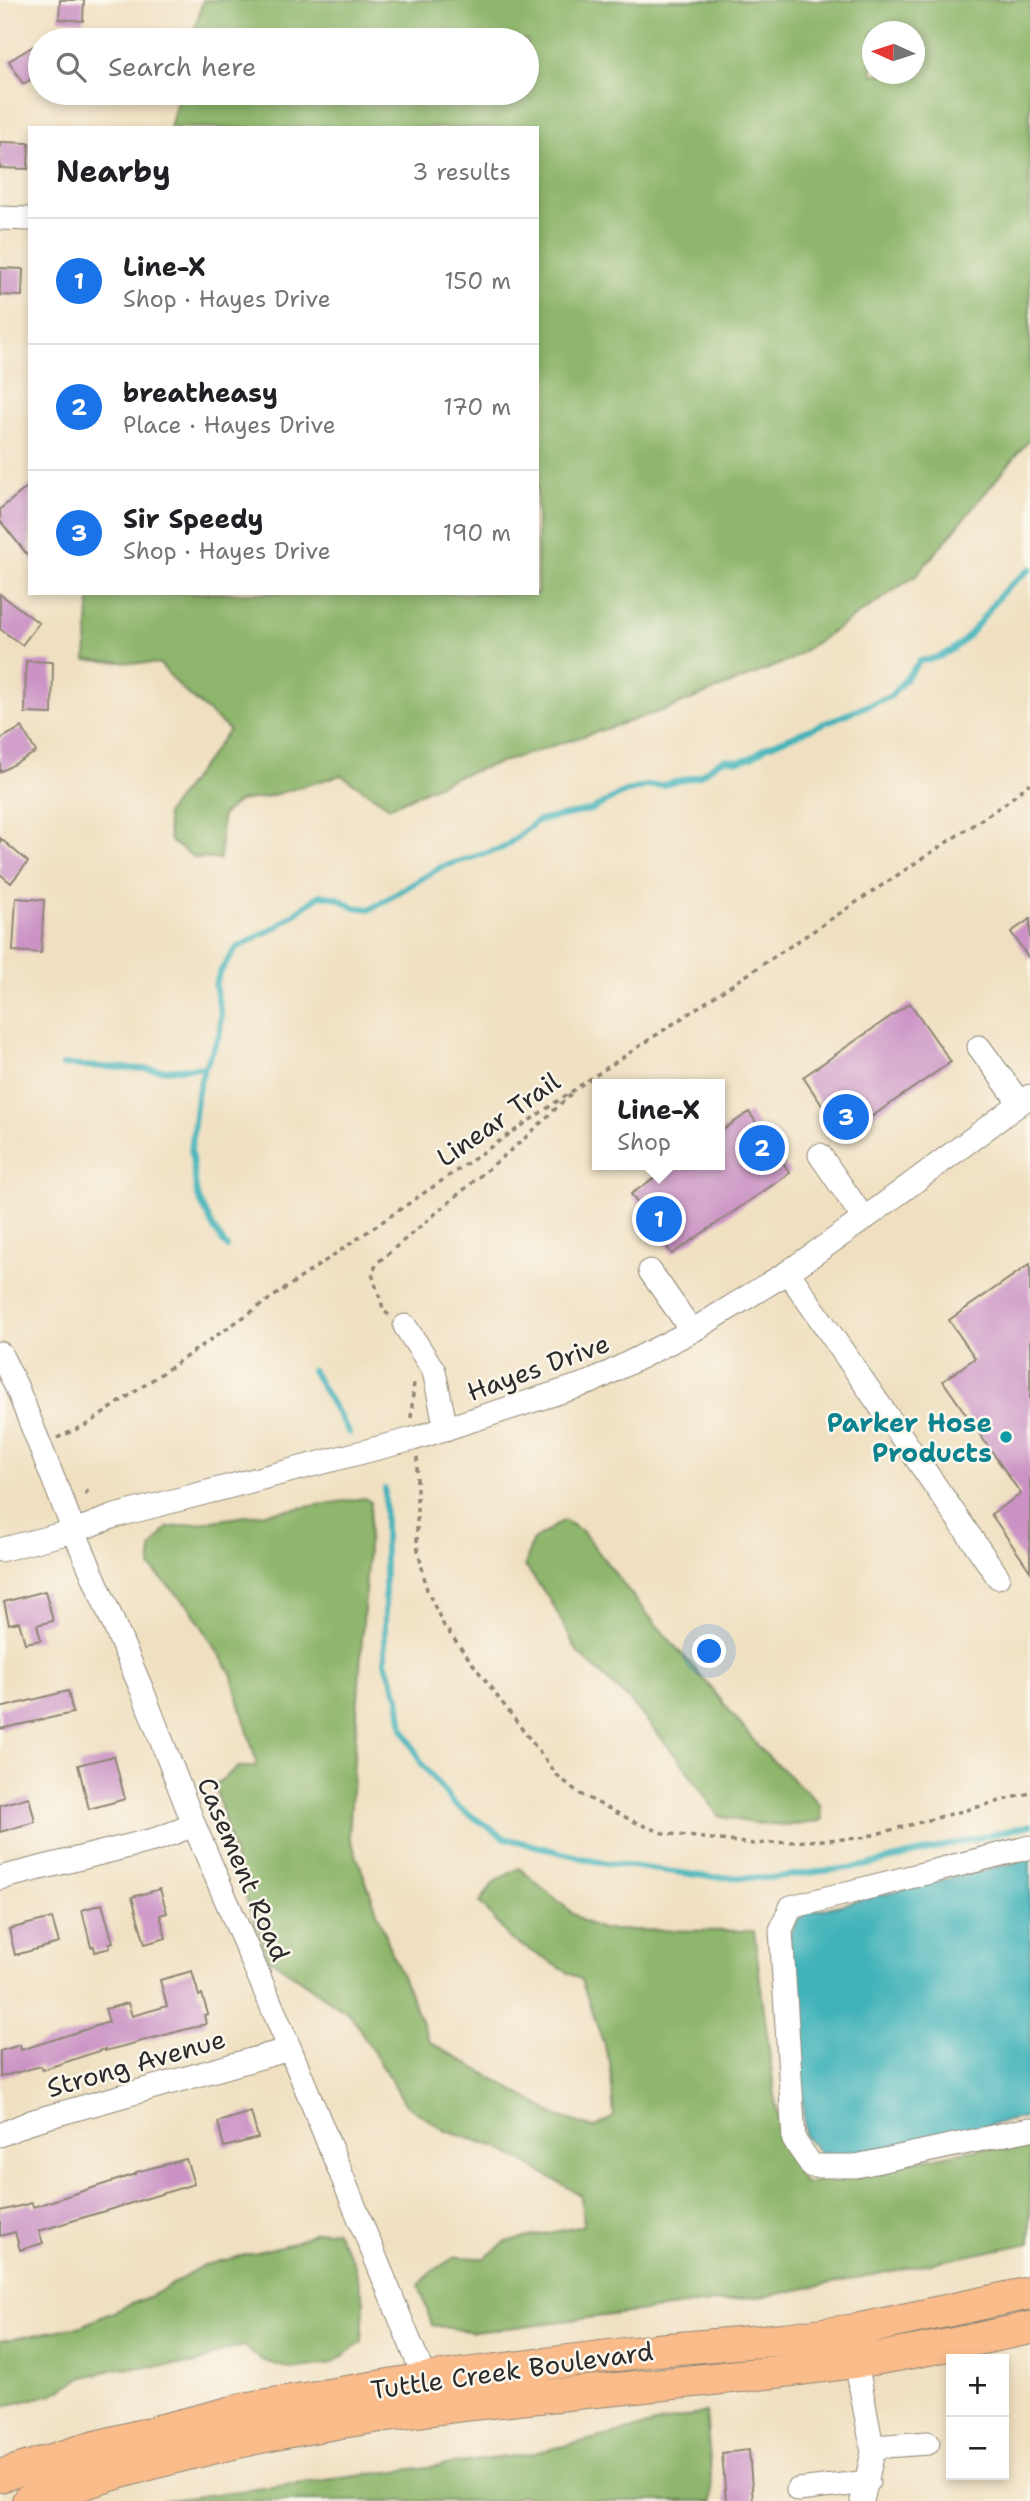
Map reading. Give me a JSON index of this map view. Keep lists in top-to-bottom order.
{
  "streets": {
    "highway": ["Tuttle Creek Boulevard"],
    "street": ["Hayes Drive", "Casement Road", "Strong Avenue"],
    "path": ["Linear Trail"]
  },
  "crossings": [
    ["Hayes Drive", "Casement Road"],
    ["Casement Road", "Strong Avenue"],
    ["Casement Road", "Tuttle Creek Boulevard"]
  ],
  "places": ["Parker Hose Products"],
  "north": "left",
  "page": {
    "search": "Search here",
    "heading": ["Nearby", "3 results"],
    "list": [
      {
        "mark": "1",
        "name": "Line-X",
        "note": "Shop · Hayes Drive",
        "value": "150 m"
      },
      {
        "mark": "2",
        "name": "breatheasy",
        "note": "Place · Hayes Drive",
        "value": "170 m"
      },
      {
        "mark": "3",
        "name": "Sir Speedy",
        "note": "Shop · Hayes Drive",
        "value": "190 m"
      }
    ],
    "popup": ["Line-X", "Shop"],
    "pins": ["3", "2", "1"],
    "map_buttons": ["+", "−"]
  }
}
